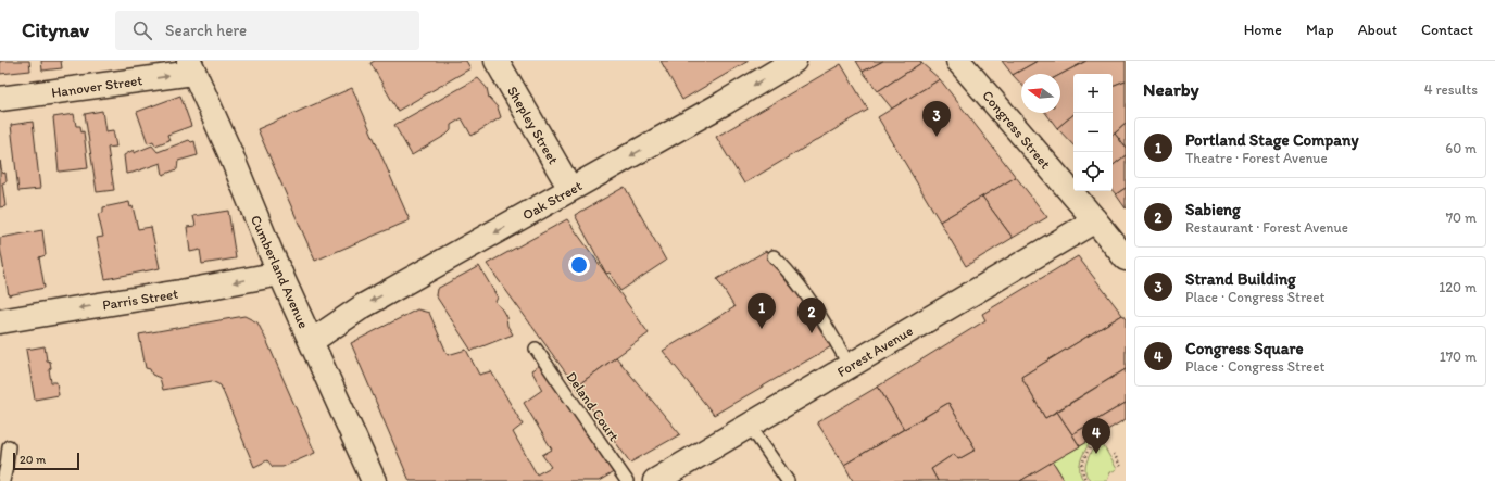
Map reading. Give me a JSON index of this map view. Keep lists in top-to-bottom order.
{
  "streets": {
    "street": [
      "Hanover Street",
      "Shepley Street",
      "Congress Street",
      "Oak Street",
      "Cumberland Avenue",
      "Parris Street",
      "Forest Avenue"
    ],
    "lane": ["Deland Court"]
  },
  "crossings": [
    ["Hanover Street", "Cumberland Avenue"],
    ["Shepley Street", "Oak Street"],
    ["Congress Street", "Forest Avenue"],
    ["Oak Street", "Cumberland Avenue"],
    ["Cumberland Avenue", "Parris Street"]
  ],
  "one_way": ["Hanover Street", "Oak Street", "Parris Street"],
  "scale_bar": "20 m",
  "north": "left",
  "page": {
    "header": "Citynav",
    "search": "Search here",
    "nav": [
      "Home",
      "Map",
      "About",
      "Contact"
    ],
    "heading": ["Nearby", "4 results"],
    "map_buttons": ["+", "−"],
    "pins": [
      "3",
      "1",
      "2",
      "4"
    ],
    "list": [
      {
        "mark": "1",
        "name": "Portland Stage Company",
        "note": "Theatre · Forest Avenue",
        "value": "60 m"
      },
      {
        "mark": "2",
        "name": "Sabieng",
        "note": "Restaurant · Forest Avenue",
        "value": "70 m"
      },
      {
        "mark": "3",
        "name": "Strand Building",
        "note": "Place · Congress Street",
        "value": "120 m"
      },
      {
        "mark": "4",
        "name": "Congress Square",
        "note": "Place · Congress Street",
        "value": "170 m"
      }
    ],
    "scale": "20 m"
  }
}
